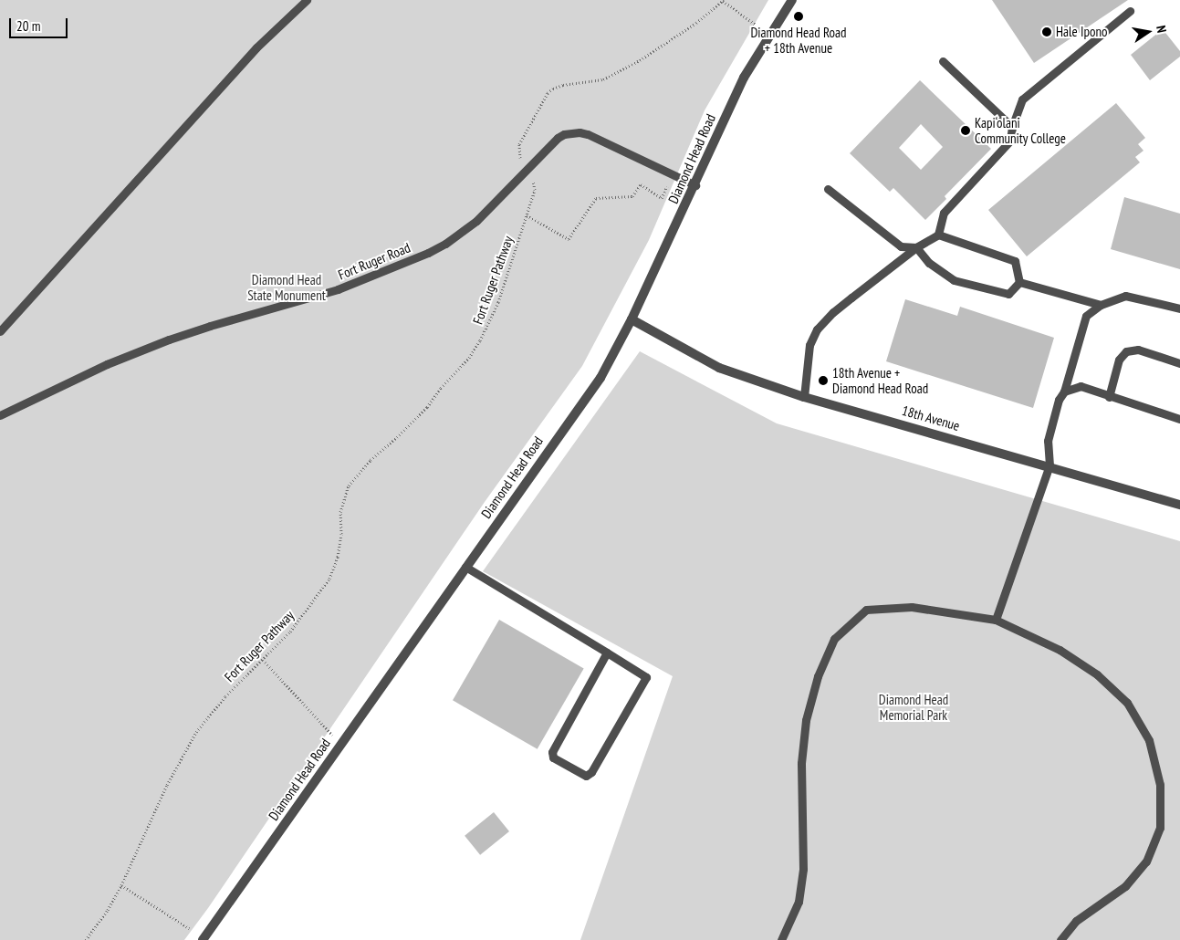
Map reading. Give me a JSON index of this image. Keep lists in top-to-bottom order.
{
  "streets": {
    "street": ["Diamond Head Road", "18th Avenue"],
    "lane": ["Fort Ruger Road"],
    "path": ["Fort Ruger Pathway"]
  },
  "crossings": [
    ["Diamond Head Road", "Fort Ruger Road"],
    ["Diamond Head Road", "18th Avenue"]
  ],
  "parks": ["Diamond Head State Monument", "Diamond Head Memorial Park"],
  "places": [
    "Diamond Head Road + 18th Avenue",
    "Hale Ipono",
    "Kapi‘olani Community College",
    "18th Avenue + Diamond Head Road"
  ],
  "scale_bar": "20 m",
  "north": "right"
}
